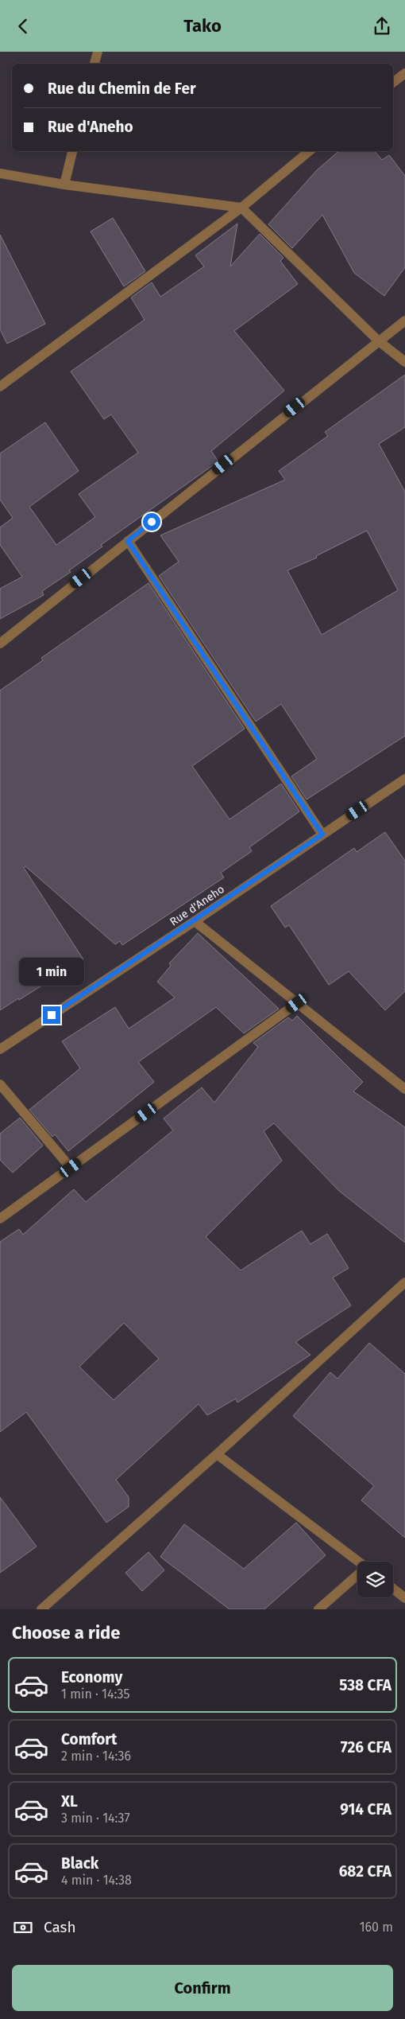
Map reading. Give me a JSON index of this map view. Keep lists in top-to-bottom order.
{
  "streets": {
    "street": ["Rue d'Aneho"]
  },
  "page": {
    "header": "Tako",
    "banner": ["Rue du Chemin de Fer", "Rue d'Aneho"],
    "bubble": "1 min",
    "heading": "Choose a ride",
    "list": [
      {
        "name": "Economy",
        "note": "1 min · 14:35",
        "value": "538 CFA"
      },
      {
        "name": "Comfort",
        "note": "2 min · 14:36",
        "value": "726 CFA"
      },
      {
        "name": "XL",
        "note": "3 min · 14:37",
        "value": "914 CFA"
      },
      {
        "name": "Black",
        "note": "4 min · 14:38",
        "value": "682 CFA"
      }
    ],
    "pay": ["Cash", "160 m"],
    "buttons": "Confirm"
  }
}
